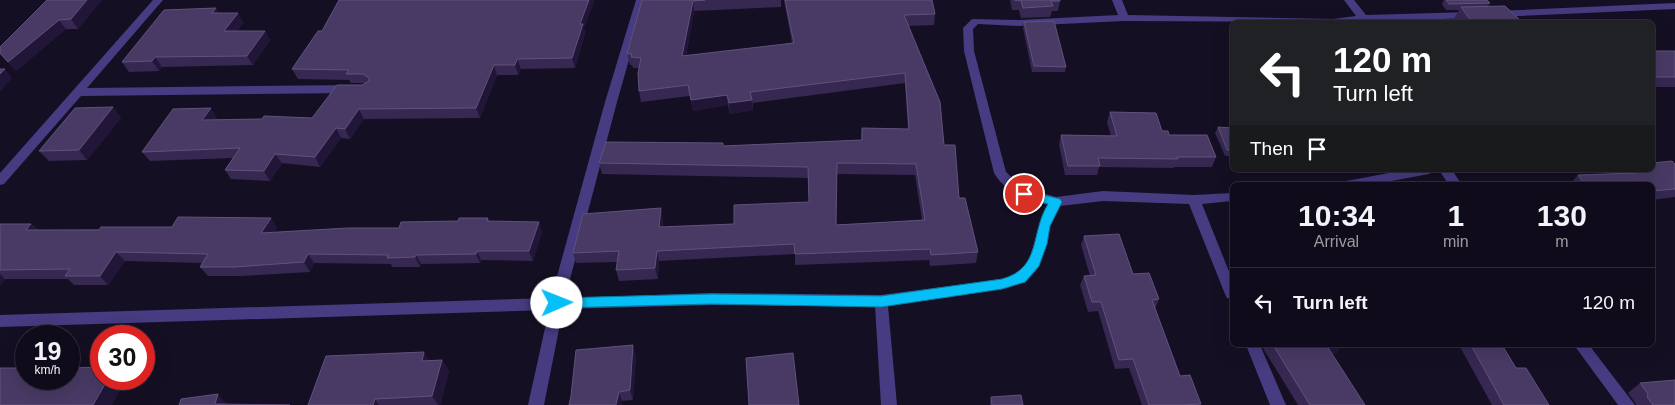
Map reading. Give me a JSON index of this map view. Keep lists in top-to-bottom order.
{
  "page": {
    "turn": ["120 m", "Turn left"],
    "then": "Then",
    "eta": [
      "10:34",
      "Arrival",
      "1",
      "min",
      "130",
      "m"
    ],
    "list": [
      {
        "name": "Turn left",
        "value": "120 m"
      }
    ],
    "speed": "19 km/h",
    "limit": "30"
  }
}
